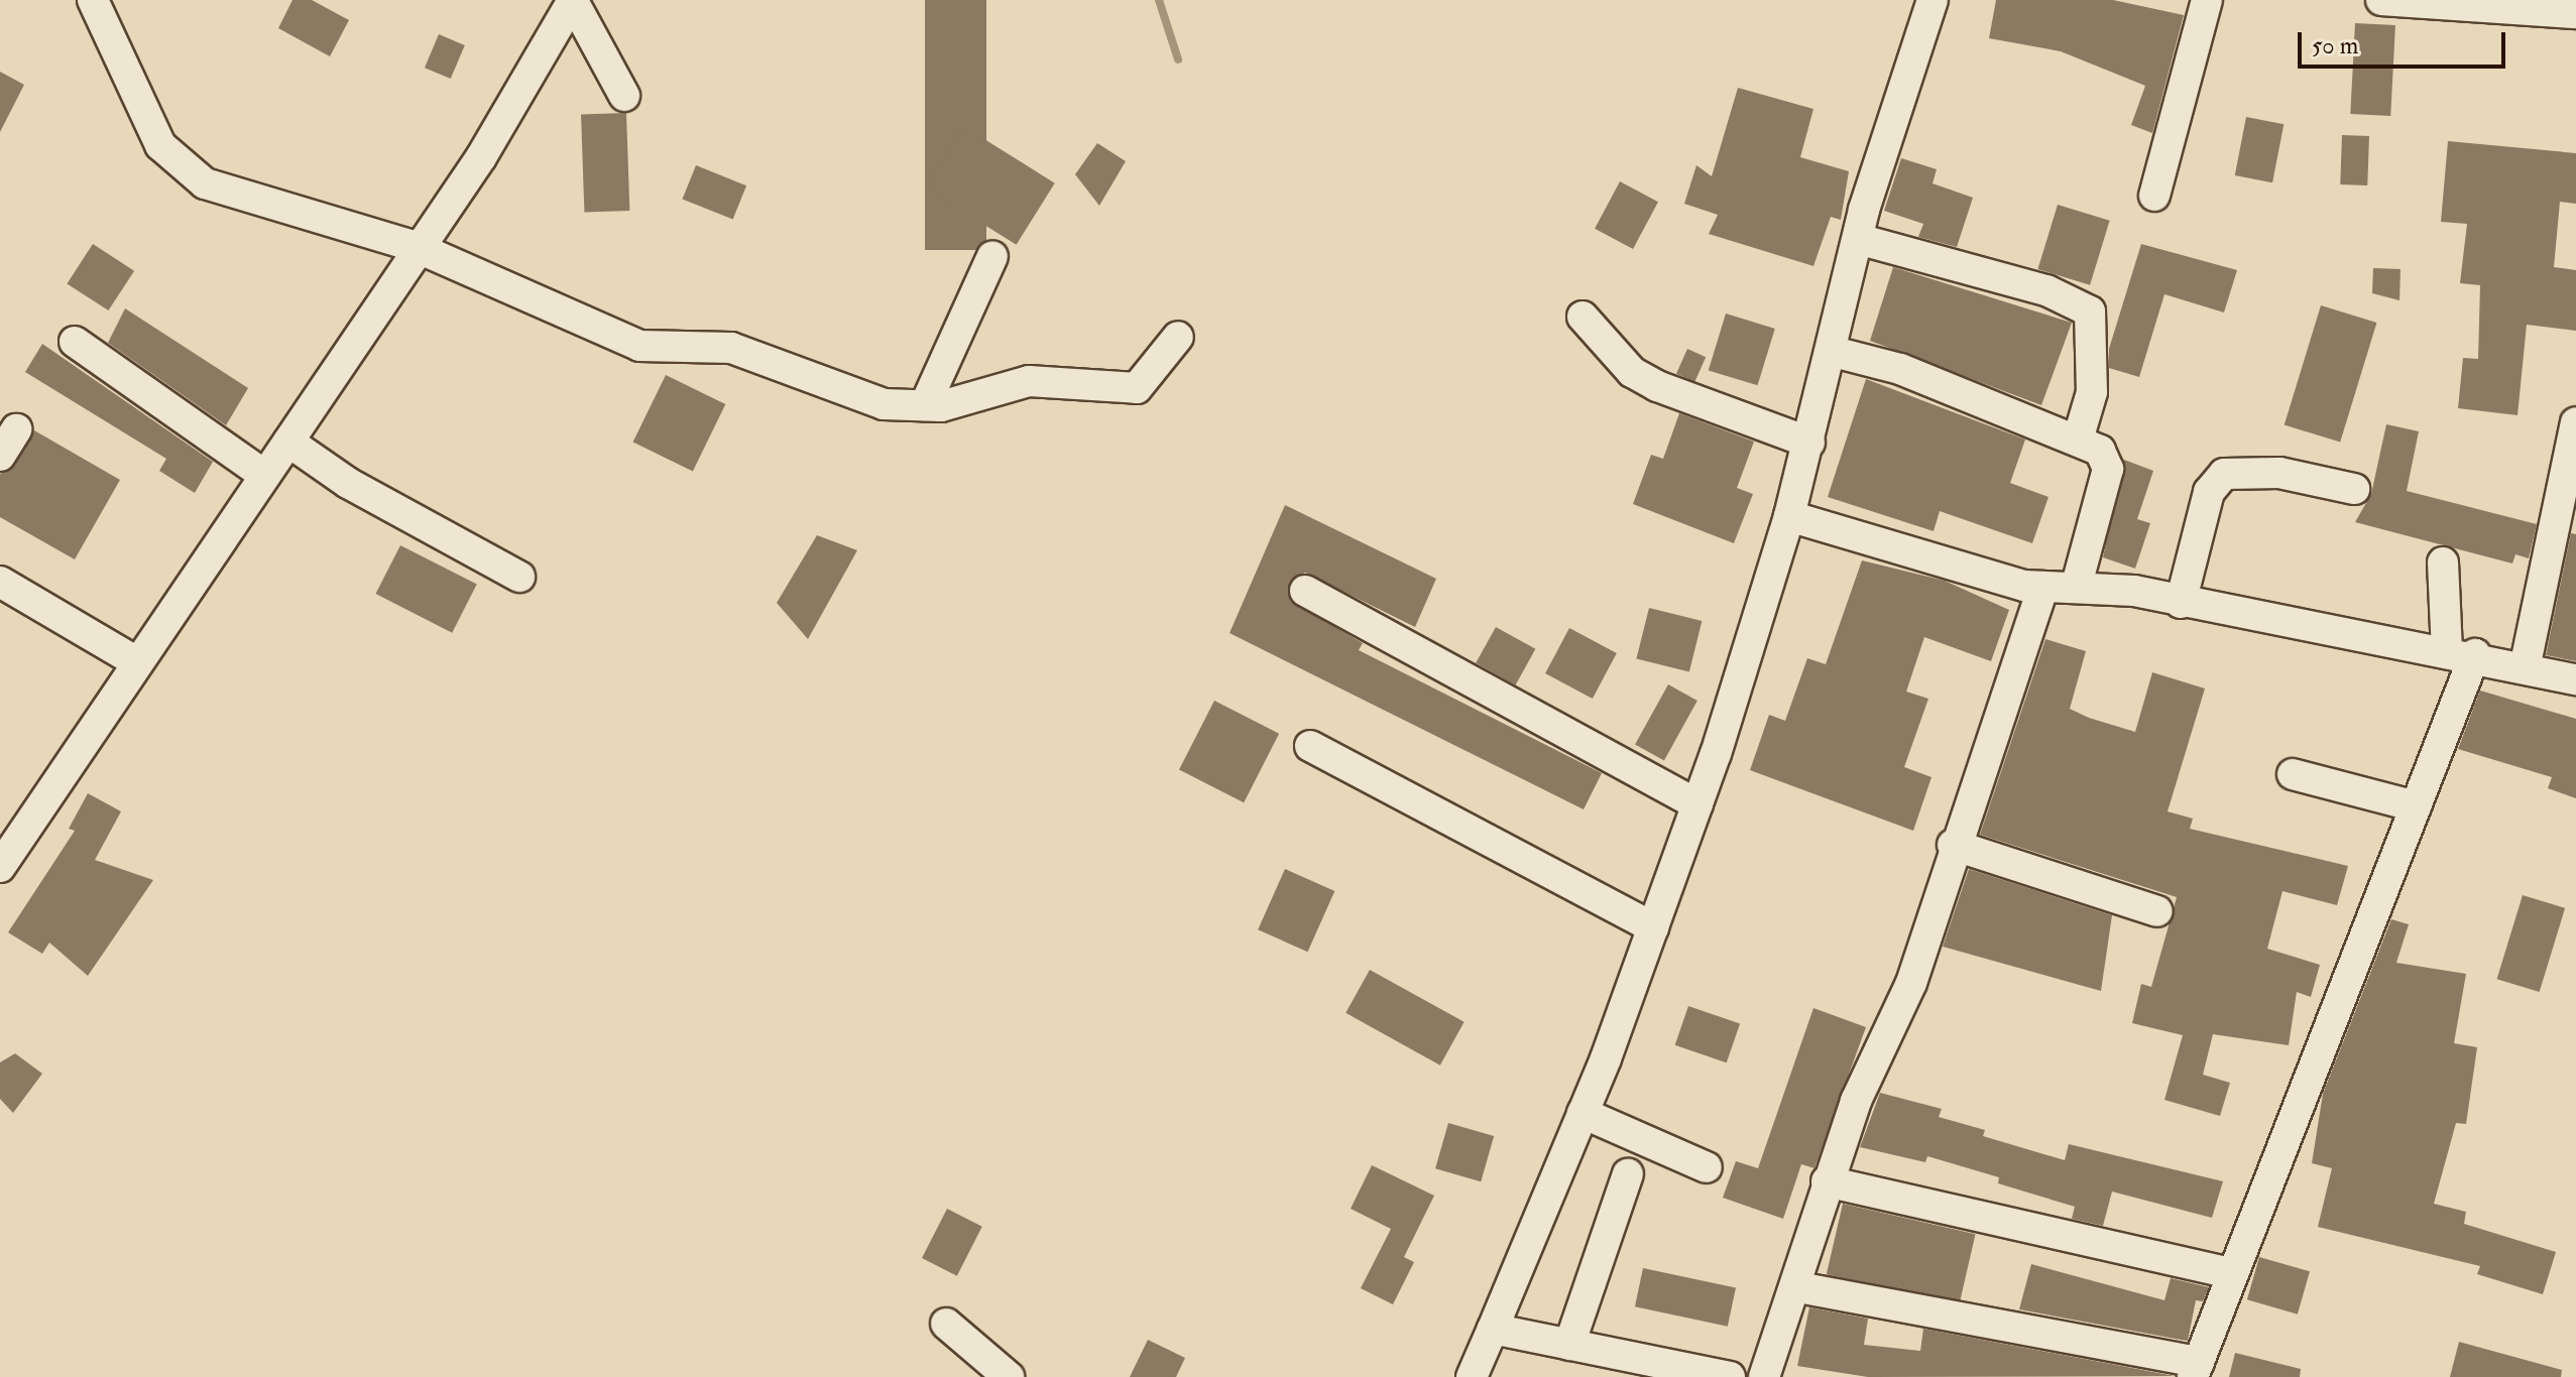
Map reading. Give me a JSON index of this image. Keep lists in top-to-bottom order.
{
  "scale_bar": "50 m"
}
